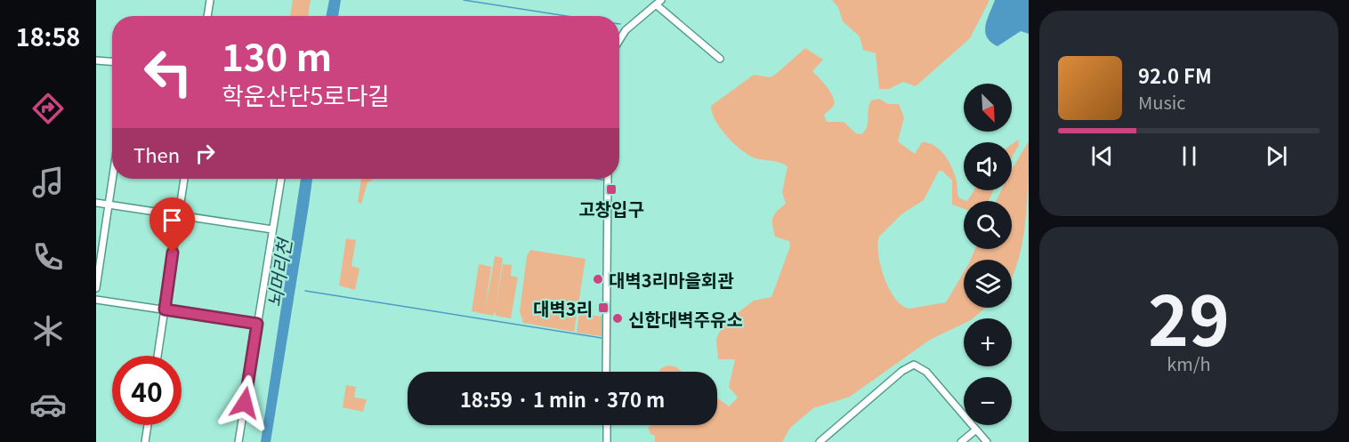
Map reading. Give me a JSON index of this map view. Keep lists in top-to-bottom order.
{
  "water": ["뇌머리천"],
  "places": {
    "transit": ["고창입구", "대벽3리"],
    "other": ["대벽3리마을회관", "신한대벽주유소"]
  },
  "north": "bottom right",
  "page": {
    "tabs": "18:58",
    "turn": ["130 m", "학운산단5로다길"],
    "song": ["92.0 FM", "Music"],
    "map_buttons": ["+", "−"],
    "then": "Then",
    "tile": ["29", "km/h"],
    "limit": "40",
    "trip": "18:59 · 1 min · 370 m"
  }
}
